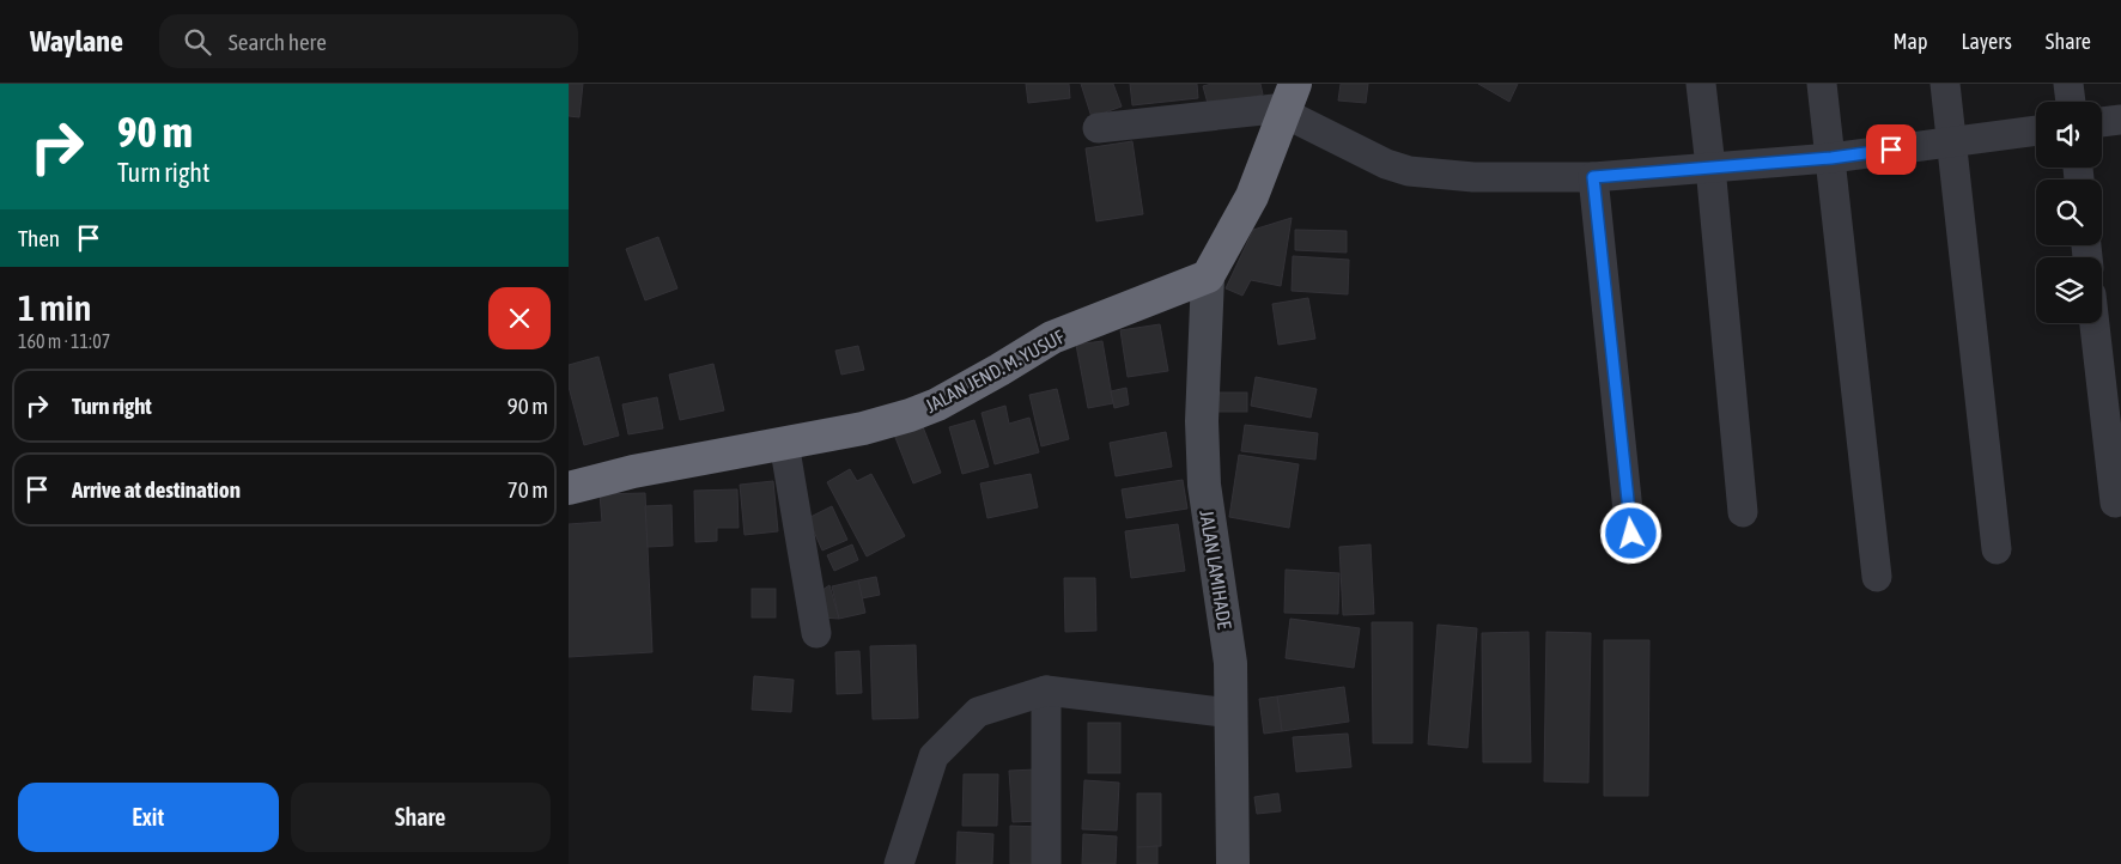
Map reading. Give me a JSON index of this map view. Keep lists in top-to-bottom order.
{
  "streets": {
    "highway": ["JALAN JEND. M. YUSUF"],
    "street": ["JALAN LAMIHADE"]
  },
  "crossings": [
    ["JALAN JEND. M. YUSUF", "JALAN LAMIHADE"]
  ],
  "page": {
    "header": "Waylane",
    "search": "Search here",
    "nav": ["Map", "Layers", "Share"],
    "turn": ["90 m", "Turn right"],
    "then": "Then",
    "heading": ["1 min", "160 m · 11:07"],
    "list": [
      {
        "name": "Turn right",
        "value": "90 m"
      },
      {
        "name": "Arrive at destination",
        "value": "70 m"
      }
    ],
    "buttons": ["Exit", "Share"]
  }
}
